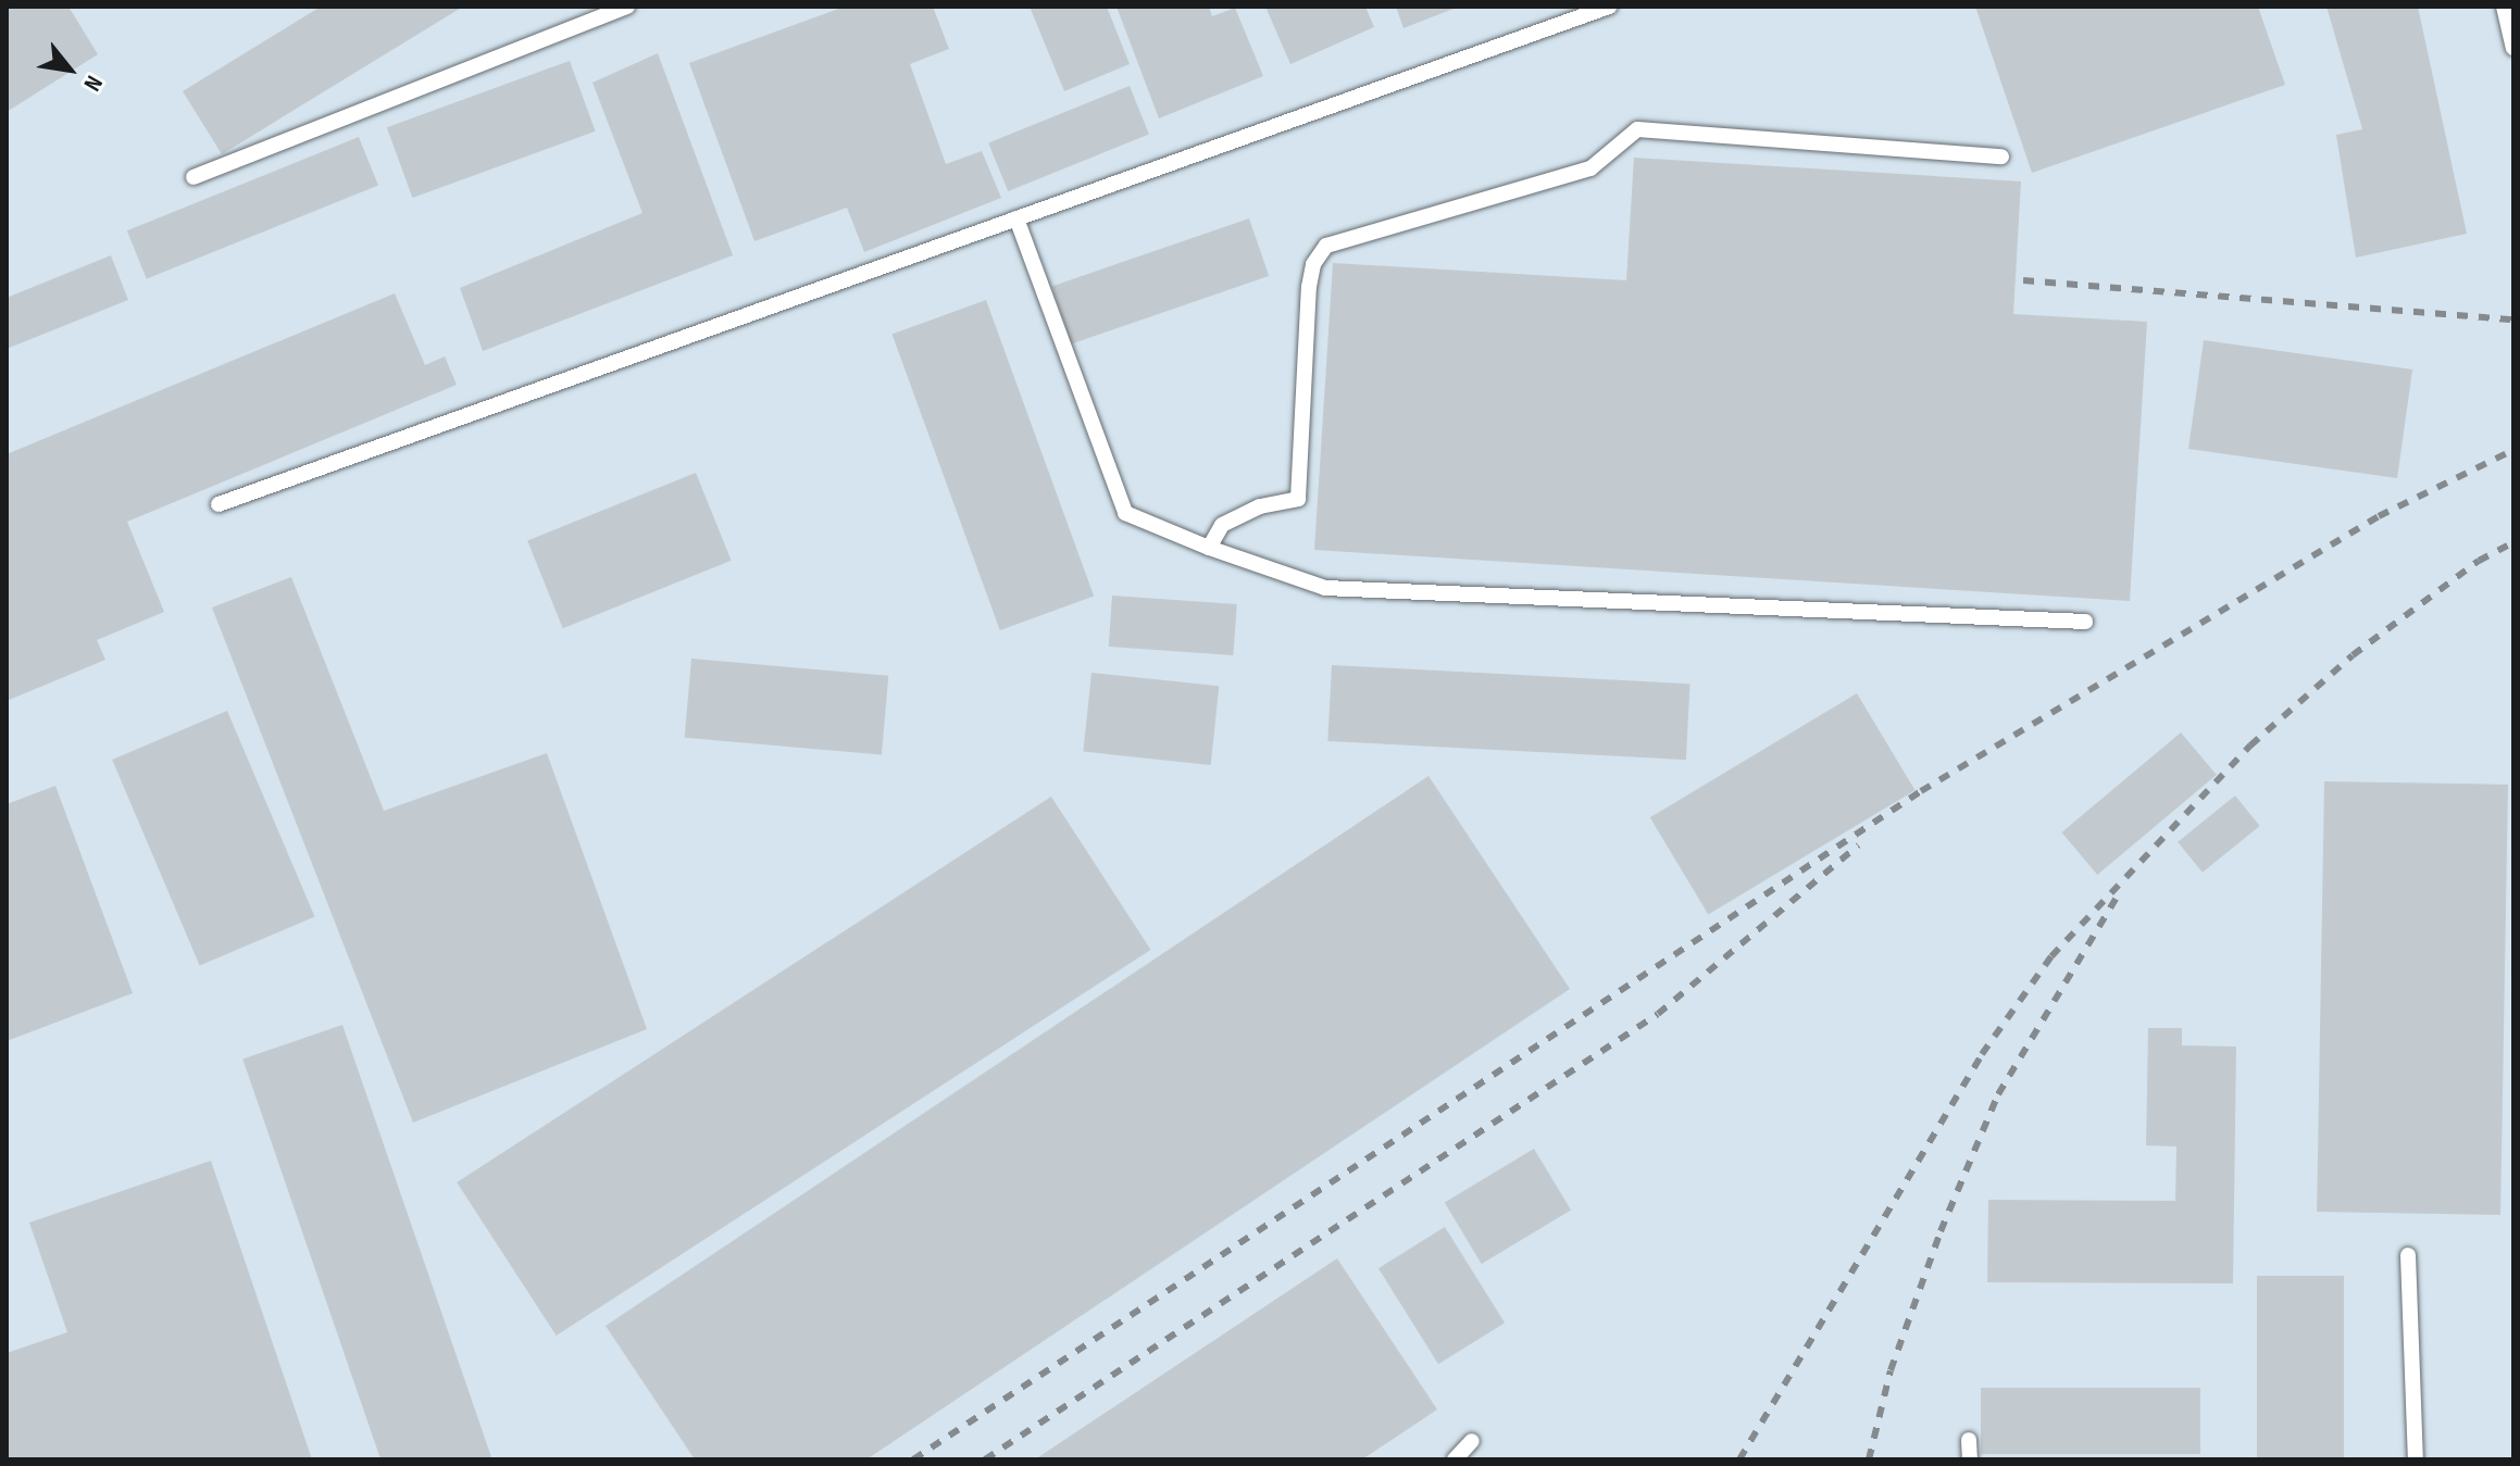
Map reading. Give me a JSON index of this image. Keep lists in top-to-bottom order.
{
  "north": "bottom right"
}
